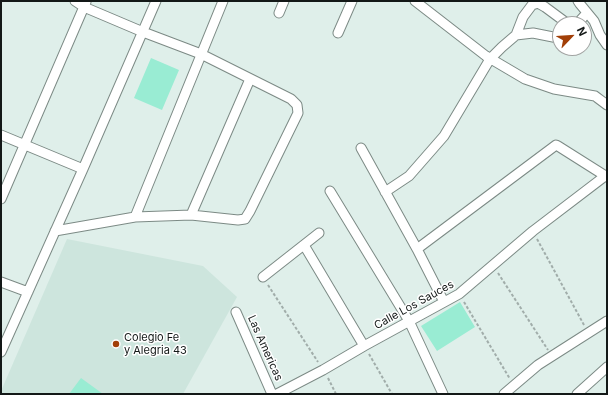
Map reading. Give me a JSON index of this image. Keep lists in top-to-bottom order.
{
  "streets": {
    "street": ["Calle Los Sauces", "Las Americas"]
  },
  "places": ["Colegio Fe y Alegria 43"],
  "north": "top right"
}
